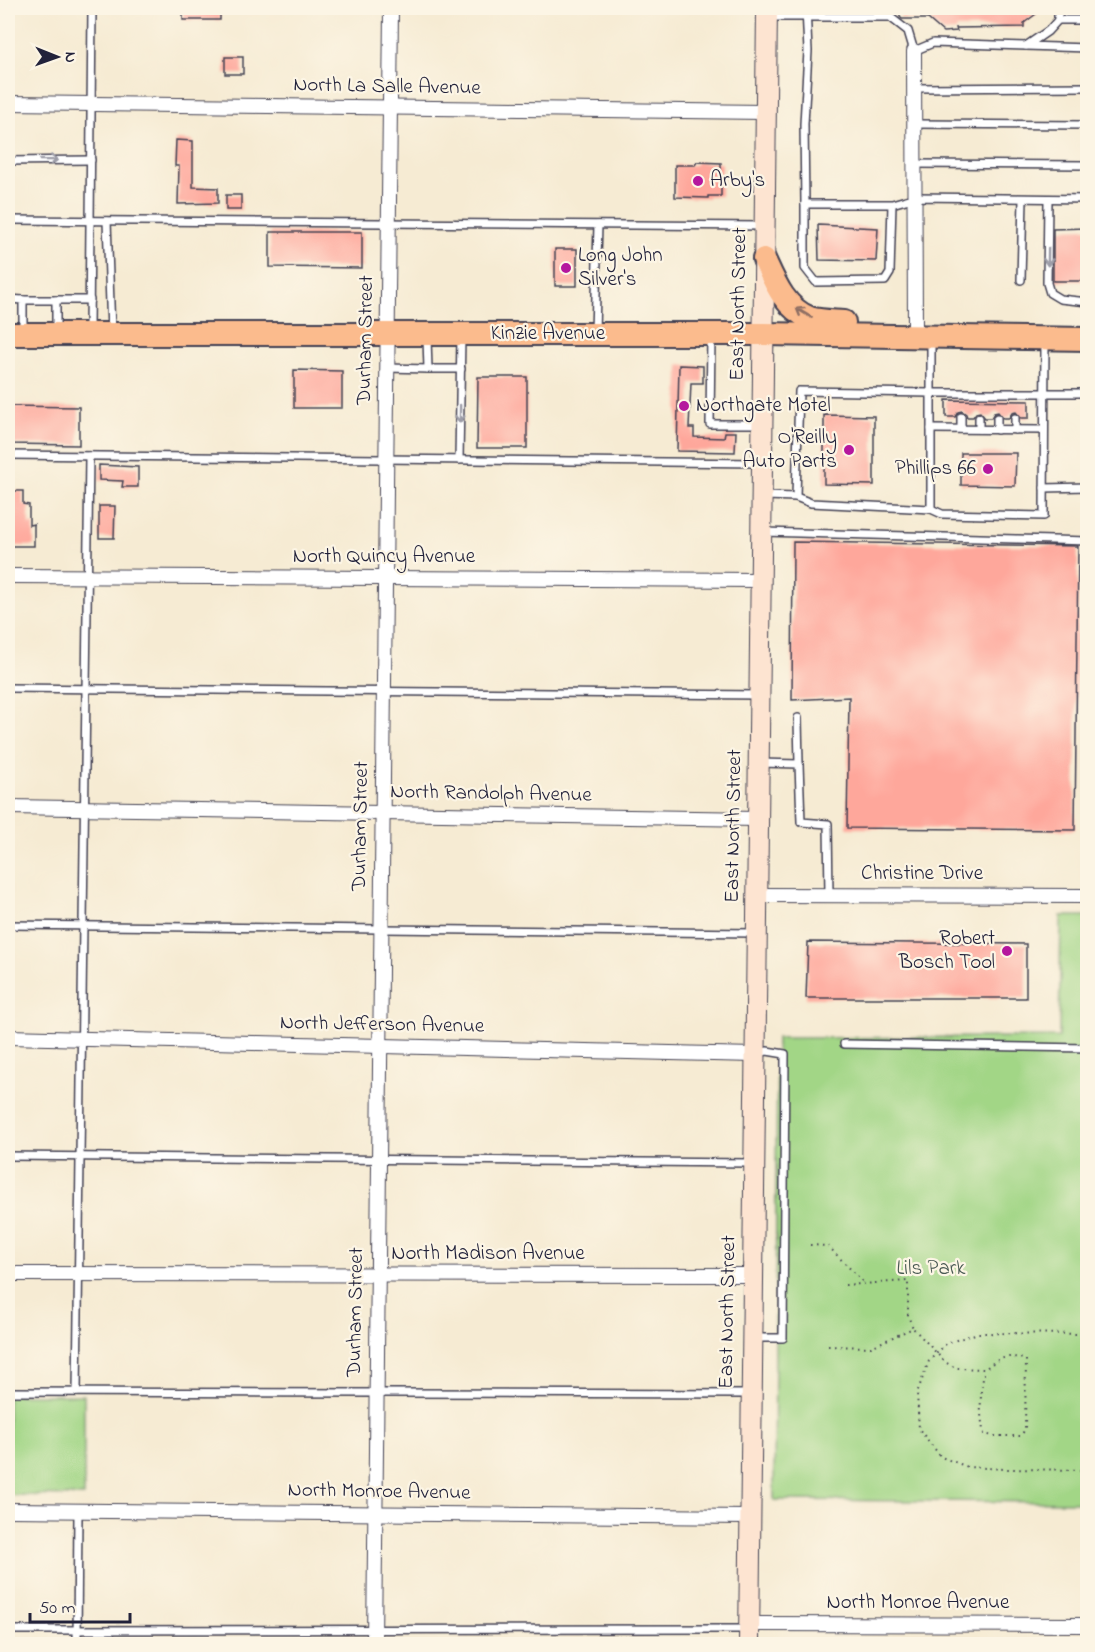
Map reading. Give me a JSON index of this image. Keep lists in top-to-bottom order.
{
  "streets": {
    "main road": ["Kinzie Avenue"],
    "street": [
      "North La Salle Avenue",
      "East North Street",
      "Durham Street",
      "North Quincy Avenue",
      "North Randolph Avenue",
      "Christine Drive",
      "North Jefferson Avenue",
      "North Madison Avenue",
      "North Monroe Avenue"
    ]
  },
  "crossings": [
    ["North La Salle Avenue", "East North Street"],
    ["North La Salle Avenue", "Durham Street"],
    ["East North Street", "Kinzie Avenue"],
    ["East North Street", "North Quincy Avenue"],
    ["East North Street", "North Randolph Avenue"],
    ["East North Street", "Christine Drive"],
    ["East North Street", "North Jefferson Avenue"],
    ["East North Street", "North Madison Avenue"],
    ["East North Street", "North Monroe Avenue"],
    ["Kinzie Avenue", "Durham Street"],
    ["Durham Street", "North Quincy Avenue"],
    ["Durham Street", "North Randolph Avenue"],
    ["Durham Street", "North Jefferson Avenue"],
    ["Durham Street", "North Madison Avenue"],
    ["Durham Street", "North Monroe Avenue"]
  ],
  "parks": ["Lils Park"],
  "places": [
    "Arby's",
    "Long John Silver's",
    "Northgate Motel",
    "O'Reilly Auto Parts",
    "Phillips 66",
    "Robert Bosch Tool"
  ],
  "scale_bar": "50 m",
  "north": "right"
}
